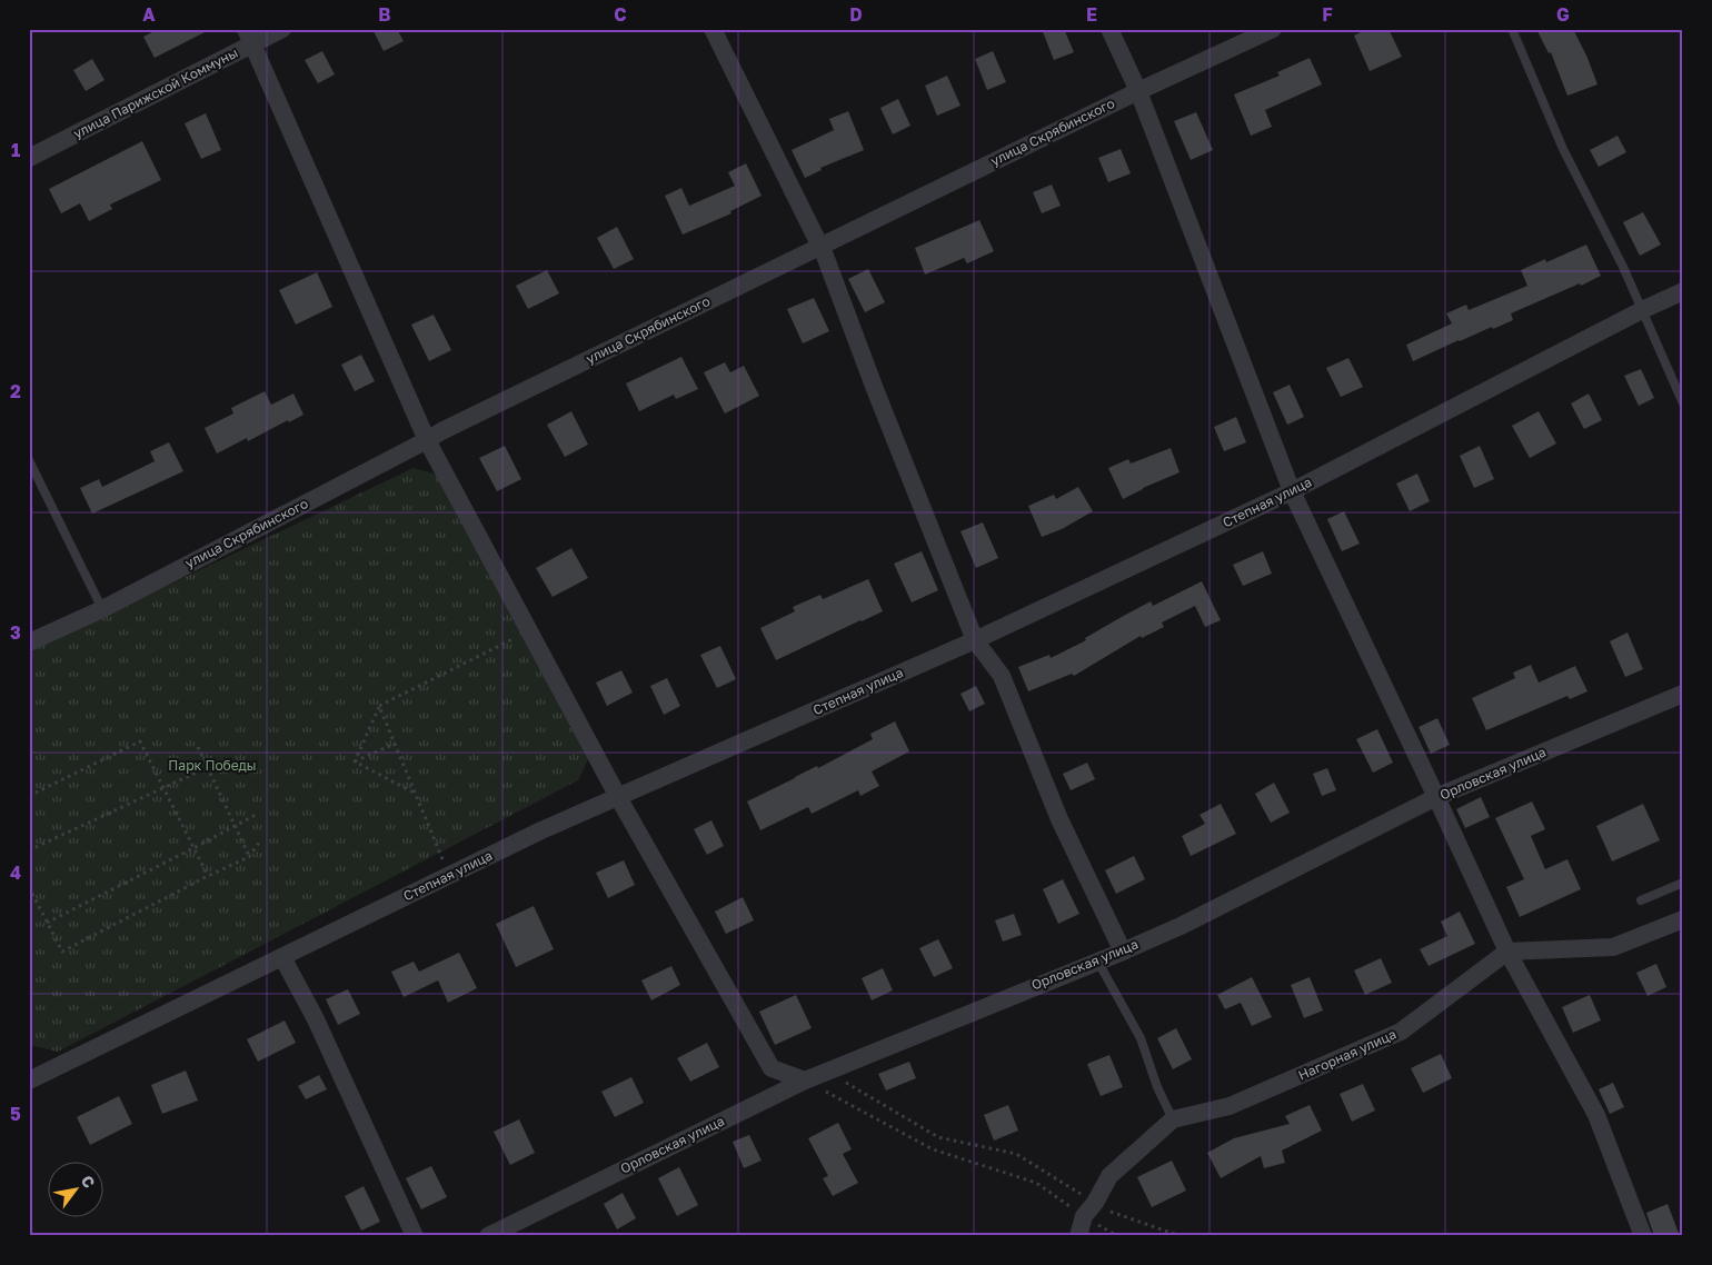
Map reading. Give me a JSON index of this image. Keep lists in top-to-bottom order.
{
  "streets": {
    "street": [
      "улица Парижской Коммуны",
      "улица Скрябинского",
      "Степная улица",
      "Орловская улица",
      "Нагорная улица"
    ]
  },
  "parks": ["Парк Победы"],
  "north": "top right",
  "grid": {
    "columns": [
      "A",
      "B",
      "C",
      "D",
      "E",
      "F",
      "G"
    ],
    "rows": [
      "1",
      "2",
      "3",
      "4",
      "5"
    ]
  }
}
